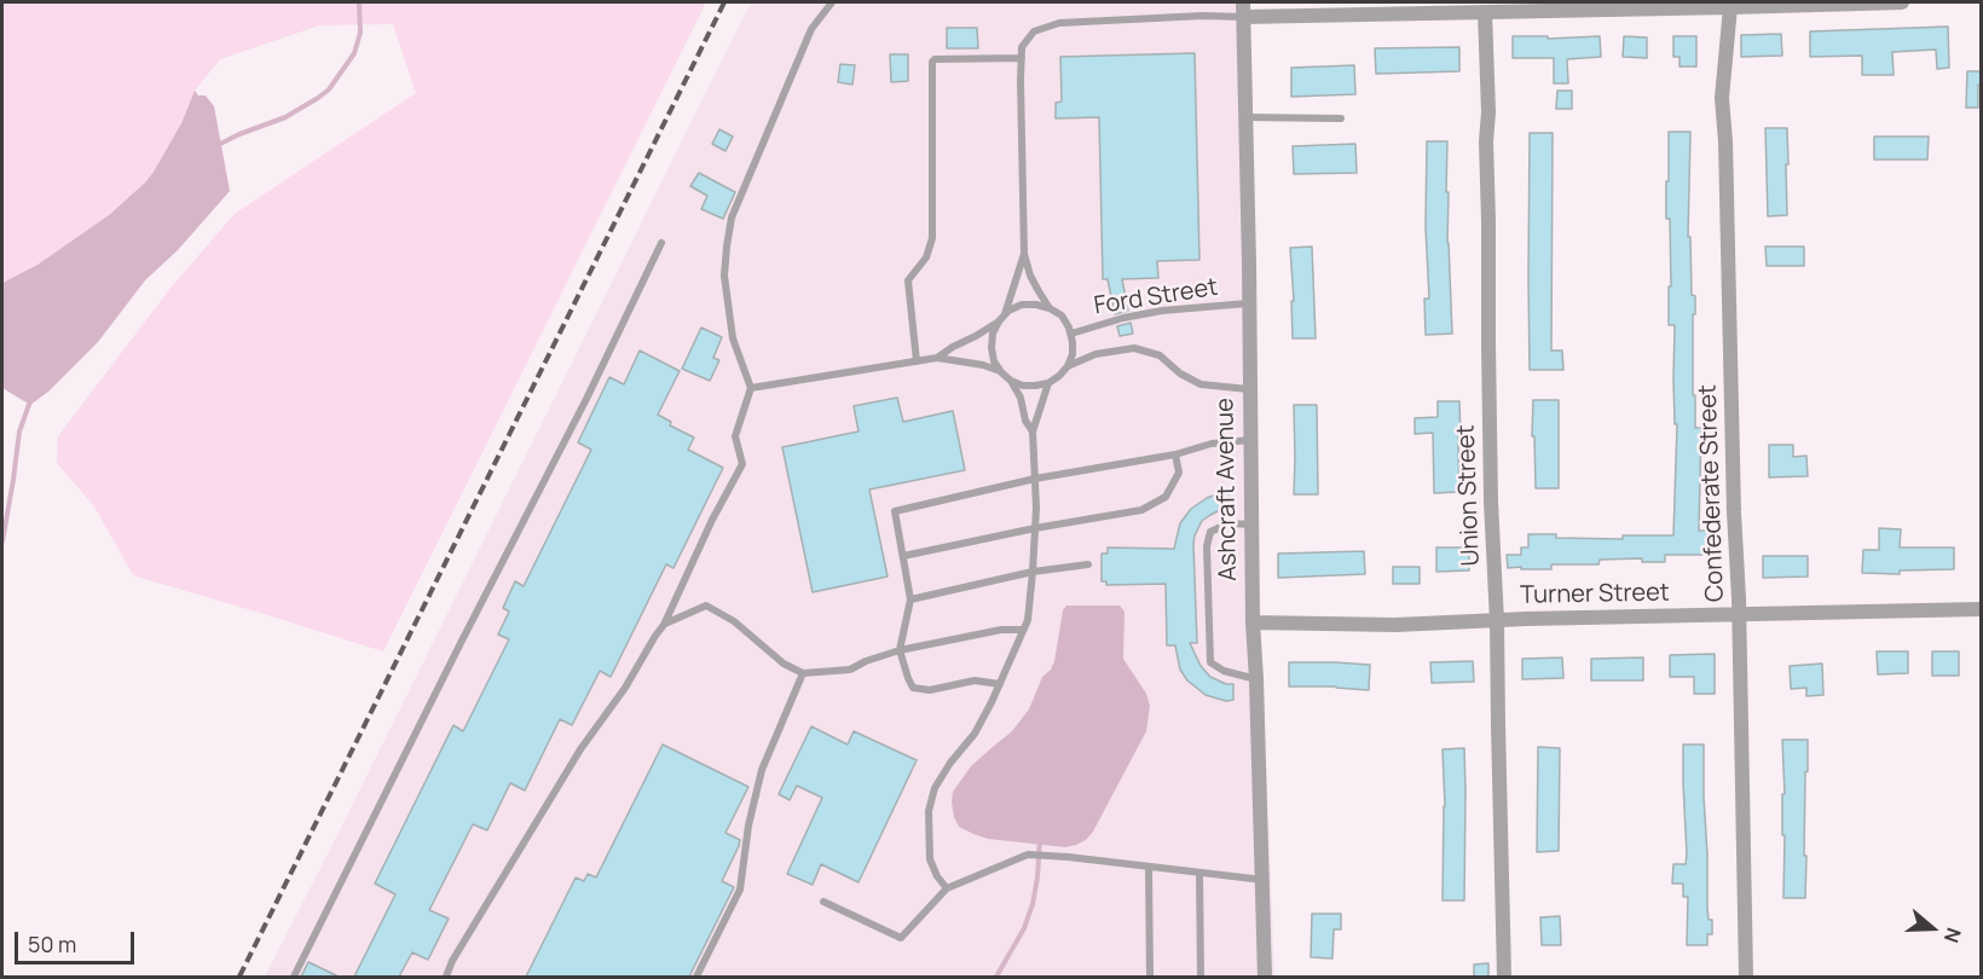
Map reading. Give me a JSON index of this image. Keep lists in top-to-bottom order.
{
  "streets": {
    "street": [
      "Ashcraft Avenue",
      "Confederate Street",
      "Union Street",
      "Turner Street"
    ],
    "lane": ["Ford Street"]
  },
  "crossings": [
    ["Ford Street", "Ashcraft Avenue"],
    ["Ashcraft Avenue", "Turner Street"],
    ["Confederate Street", "Turner Street"],
    ["Union Street", "Turner Street"]
  ],
  "scale_bar": "50 m",
  "north": "right"
}
